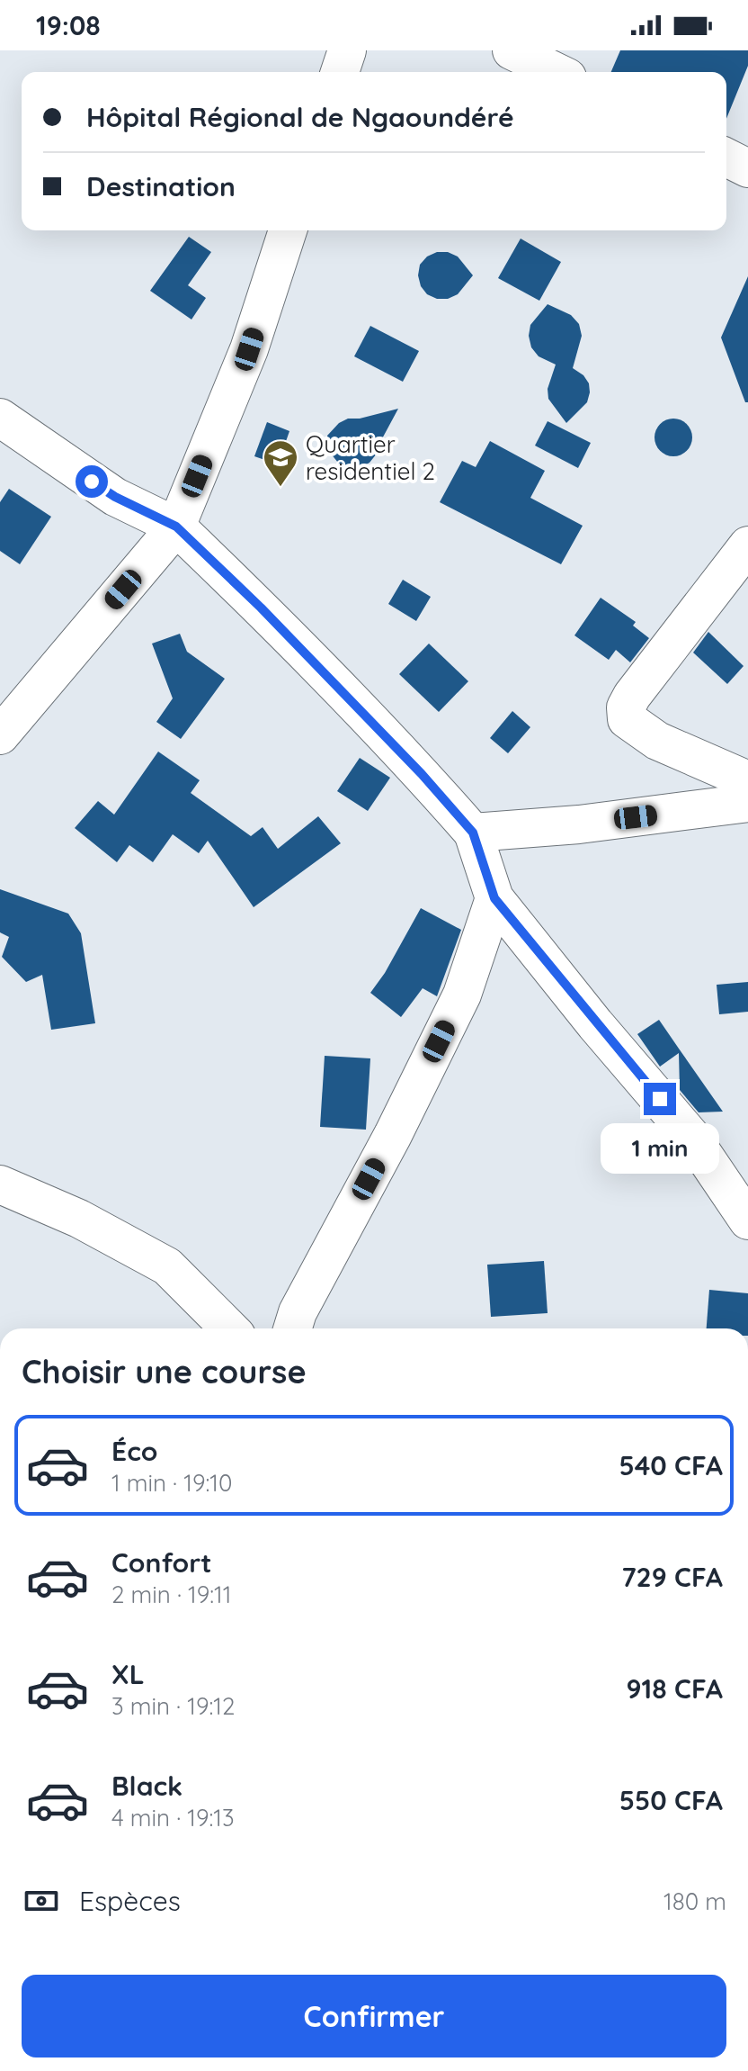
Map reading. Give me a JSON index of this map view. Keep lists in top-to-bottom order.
{
  "places": {
    "school or university": ["Quartier residentiel 2"]
  },
  "page": {
    "status": "19:08",
    "banner": ["Hôpital Régional de Ngaoundéré", "Destination"],
    "bubble": "1 min",
    "heading": "Choisir une course",
    "list": [
      {
        "name": "Éco",
        "note": "1 min · 19:10",
        "value": "540 CFA"
      },
      {
        "name": "Confort",
        "note": "2 min · 19:11",
        "value": "729 CFA"
      },
      {
        "name": "XL",
        "note": "3 min · 19:12",
        "value": "918 CFA"
      },
      {
        "name": "Black",
        "note": "4 min · 19:13",
        "value": "550 CFA"
      }
    ],
    "pay": ["Espèces", "180 m"],
    "buttons": "Confirmer"
  }
}
